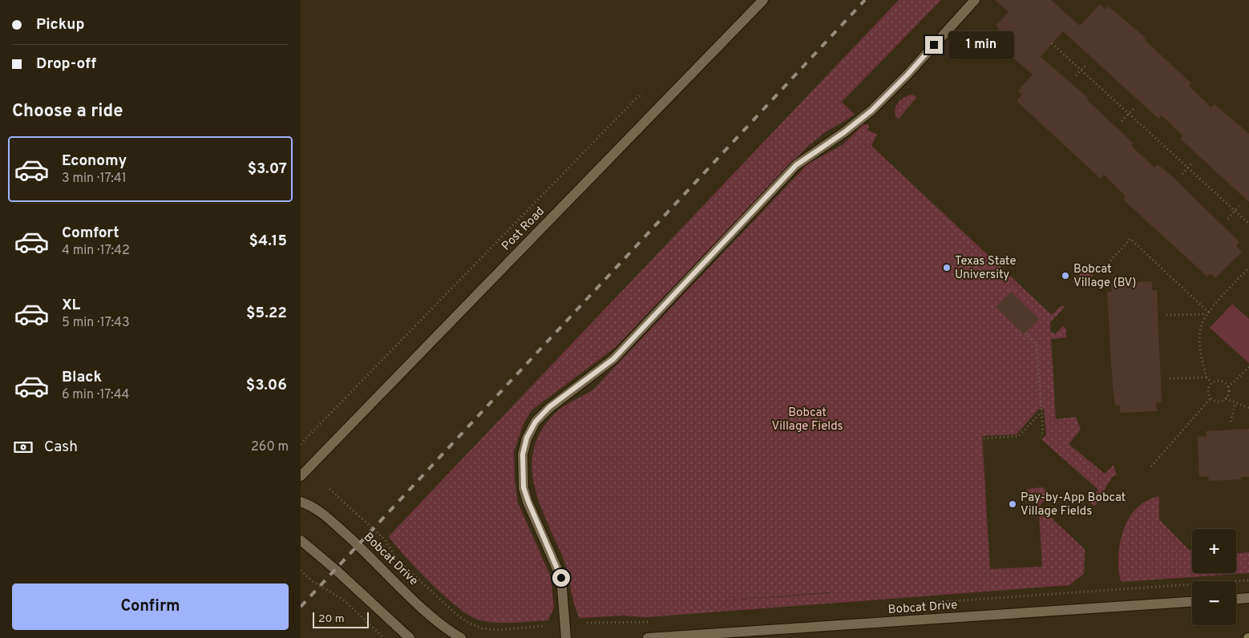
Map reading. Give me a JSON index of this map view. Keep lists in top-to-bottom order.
{
  "streets": {
    "street": ["Post Road", "Bobcat Drive"]
  },
  "parks": ["Bobcat Village Fields"],
  "places": ["Texas State University", "Bobcat Village (BV)", "Pay-by-App Bobcat Village Fields"],
  "scale_bar": "20 m",
  "page": {
    "banner": ["Pickup", "Drop-off"],
    "bubble": "1 min",
    "heading": "Choose a ride",
    "list": [
      {
        "name": "Economy",
        "note": "3 min · 17:41",
        "value": "$3.07"
      },
      {
        "name": "Comfort",
        "note": "4 min · 17:42",
        "value": "$4.15"
      },
      {
        "name": "XL",
        "note": "5 min · 17:43",
        "value": "$5.22"
      },
      {
        "name": "Black",
        "note": "6 min · 17:44",
        "value": "$3.06"
      }
    ],
    "pay": ["Cash", "260 m"],
    "map_buttons": ["+", "−"],
    "buttons": "Confirm",
    "scale": "20 m"
  }
}
